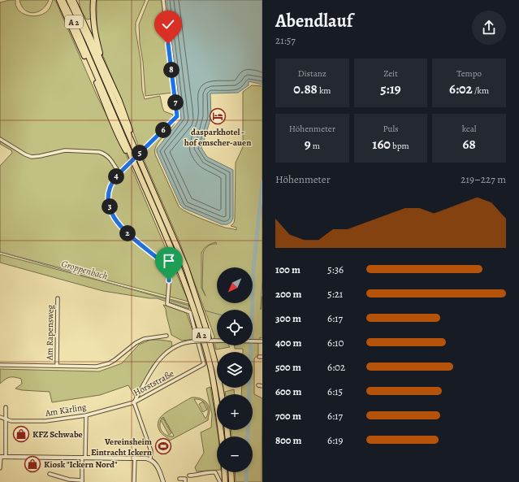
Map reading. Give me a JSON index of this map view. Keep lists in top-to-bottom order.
{
  "streets": {
    "highway": ["A 2"],
    "street": ["Am Rapensweg", "Horststraße", "Am Kärling"]
  },
  "crossings": [
    ["Horststraße", "Am Kärling"]
  ],
  "water": ["Groppenbach"],
  "places": {
    "hotel": ["dasparkhotel - hof emscher-auen"],
    "shop": ["KFZ Schwabe", "Kiosk \"Ickern Nord\""],
    "sports": ["Vereinsheim Eintracht Ickern"]
  },
  "north": "bottom left",
  "page": {
    "heading": ["Abendlauf", "21:57"],
    "stats": [
      ["Distanz", "0.88 km"],
      ["Zeit", "5:19"],
      ["Tempo", "6:02 /km"],
      ["Höhenmeter", "9 m"],
      ["Puls", "160 bpm"],
      ["kcal", "68"]
    ],
    "pins": [
      "8",
      "7",
      "6",
      "5",
      "4",
      "3",
      "2"
    ],
    "chart": ["Höhenmeter", "219–227 m"],
    "list": [
      {
        "name": "100 m",
        "note": "5:36"
      },
      {
        "name": "200 m",
        "note": "5:21"
      },
      {
        "name": "300 m",
        "note": "6:17"
      },
      {
        "name": "400 m",
        "note": "6:10"
      },
      {
        "name": "500 m",
        "note": "6:02"
      },
      {
        "name": "600 m",
        "note": "6:15"
      },
      {
        "name": "700 m",
        "note": "6:17"
      },
      {
        "name": "800 m",
        "note": "6:19"
      }
    ],
    "map_buttons": ["+", "−"]
  }
}
